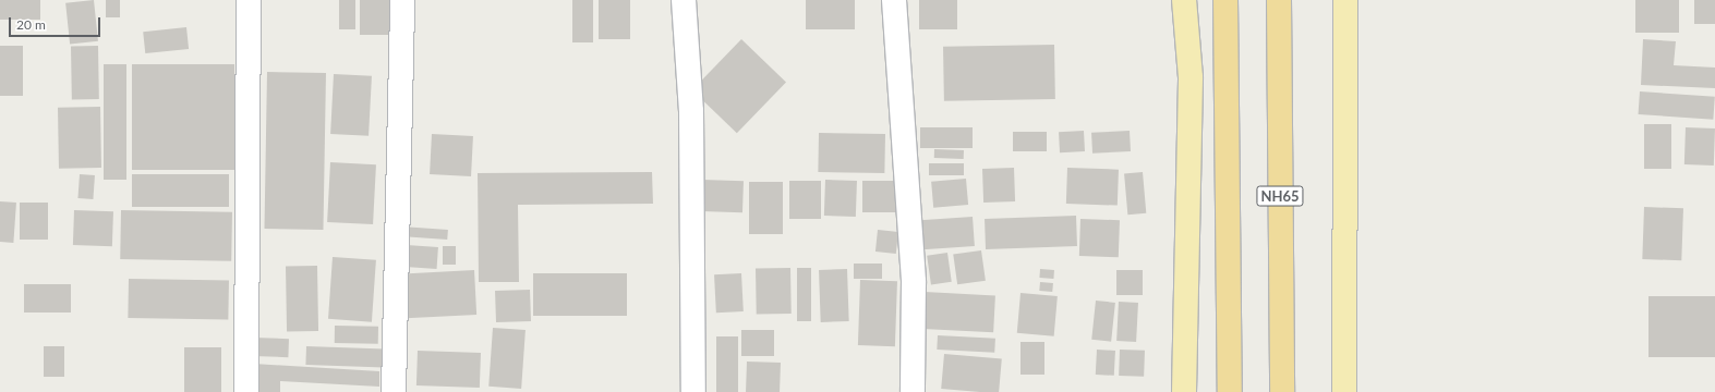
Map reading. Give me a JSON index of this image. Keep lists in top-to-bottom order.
{
  "streets": {
    "highway": ["NH65"]
  },
  "scale_bar": "20 m"
}
